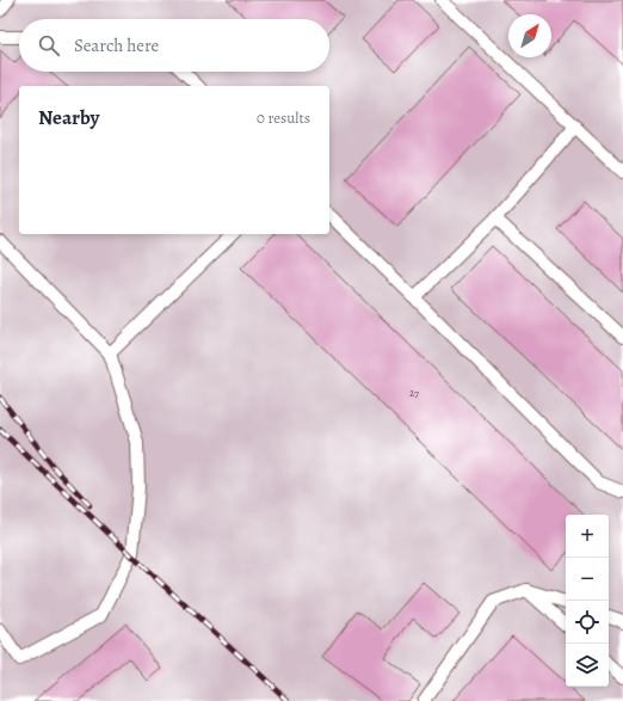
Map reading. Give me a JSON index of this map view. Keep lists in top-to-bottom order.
{
  "house_numbers": ["27"],
  "north": "top right",
  "page": {
    "search": "Search here",
    "heading": ["Nearby", "0 results"],
    "map_buttons": ["+", "−"]
  }
}
